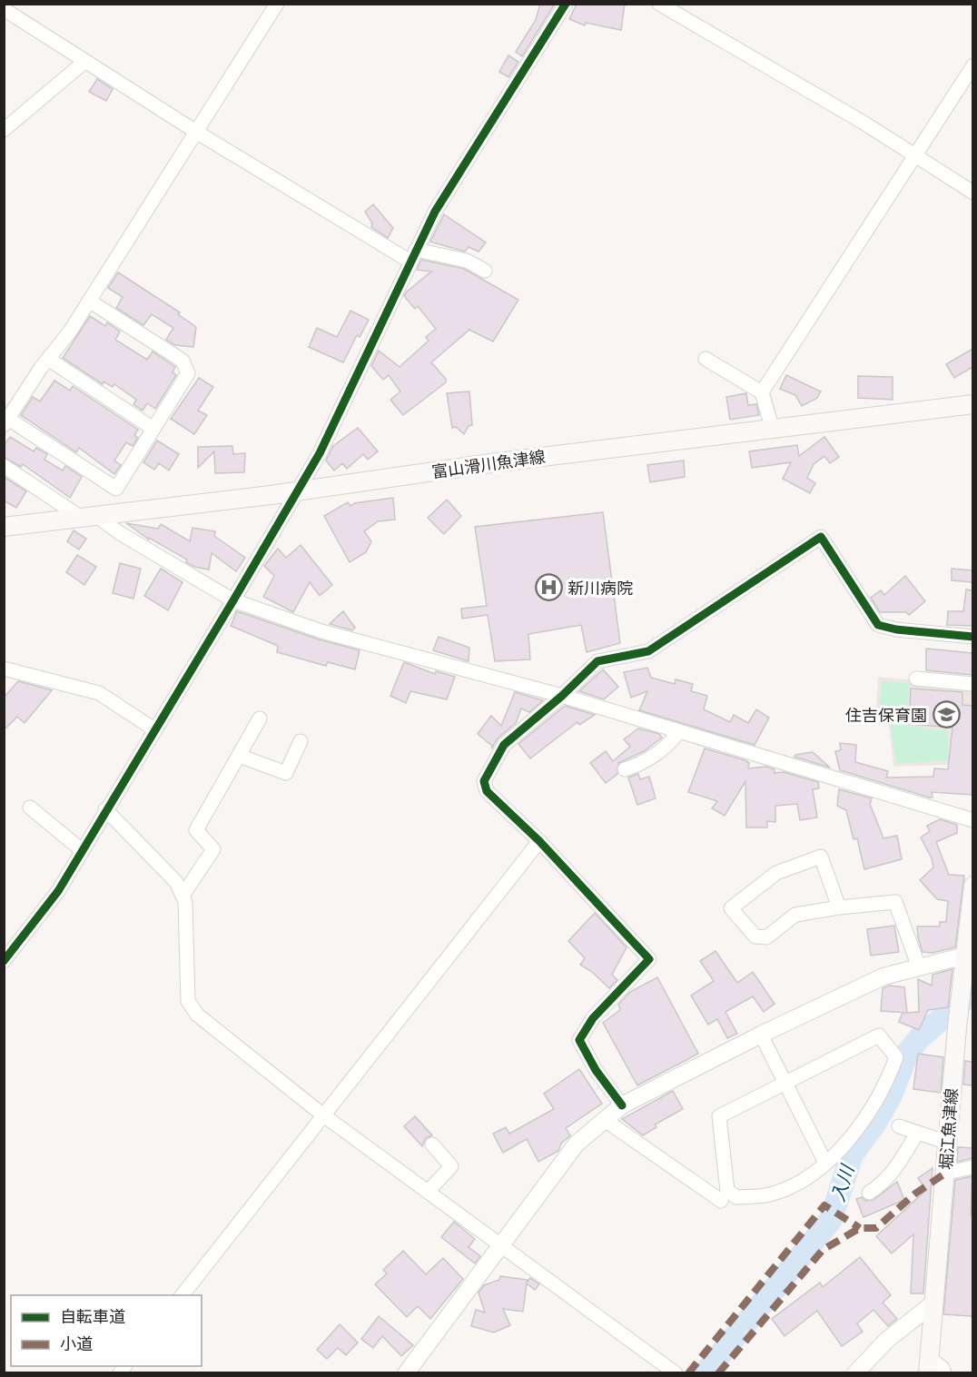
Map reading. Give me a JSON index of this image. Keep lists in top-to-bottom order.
{
  "streets": {
    "main road": ["富山滑川魚津線", "堀江魚津線"]
  },
  "water": ["入川"],
  "places": {
    "hospital": ["新川病院"],
    "school or university": ["住吉保育園"]
  },
  "legend": ["自転車道", "小道"]
}
